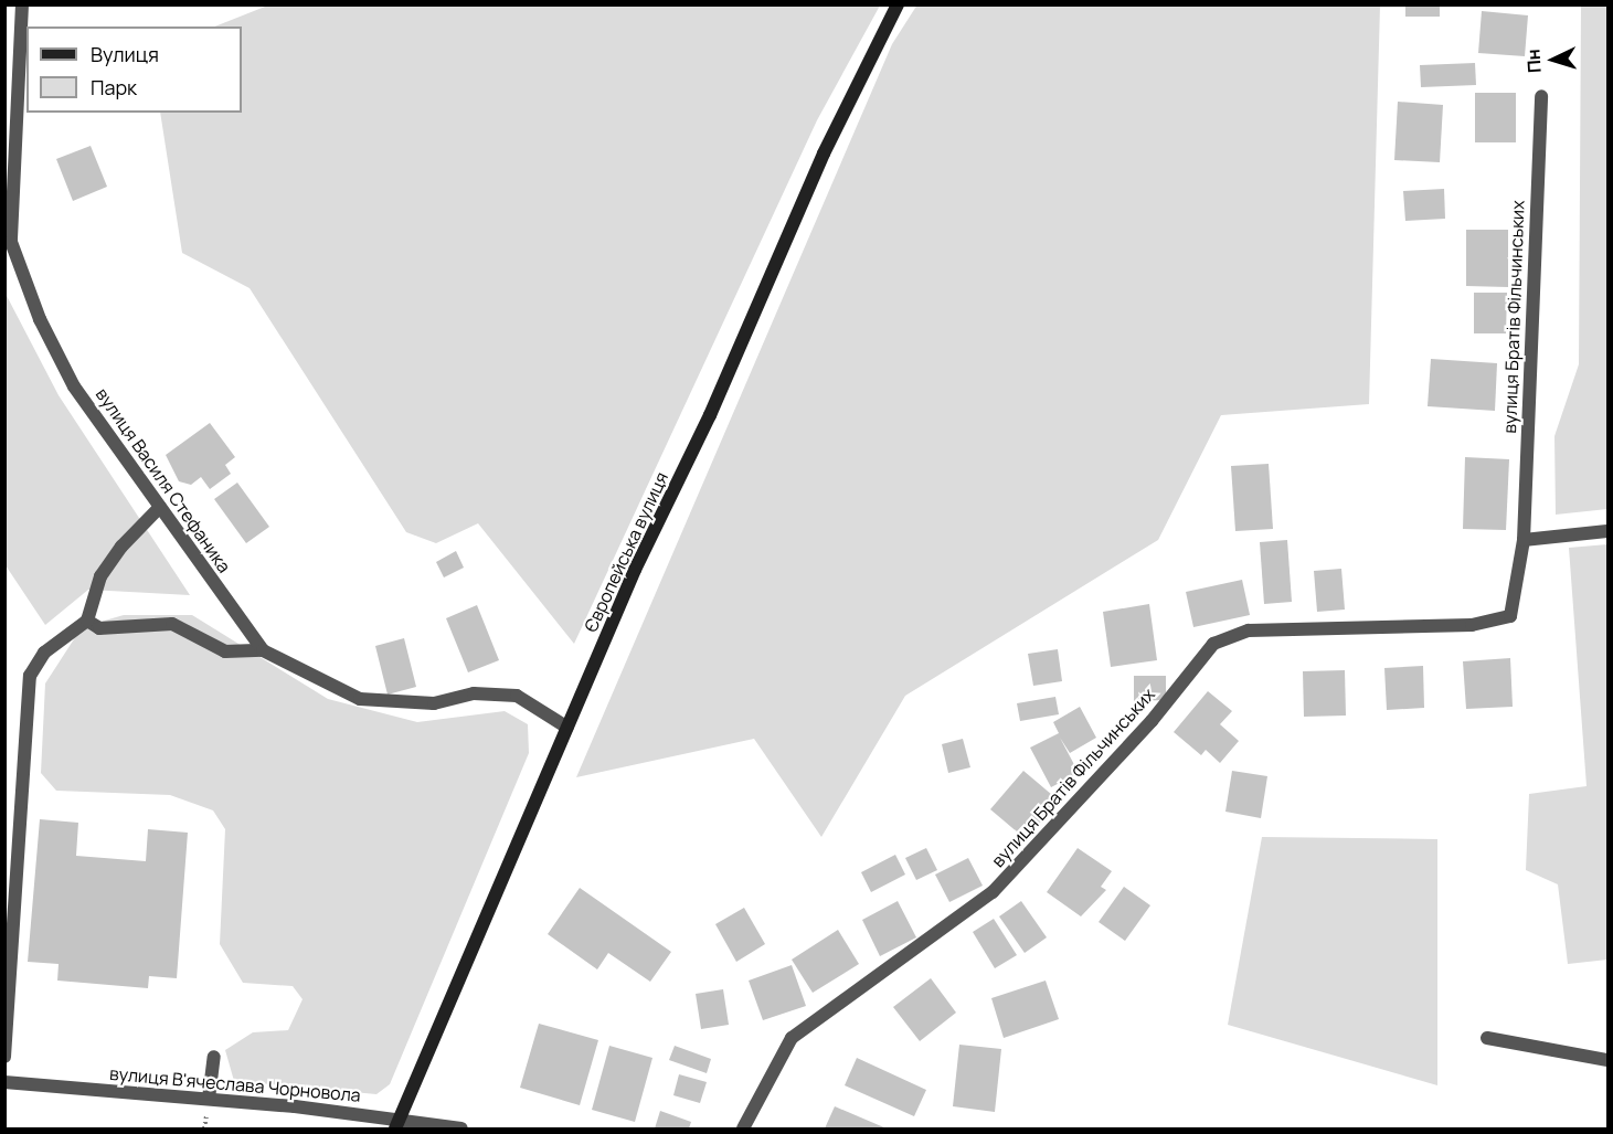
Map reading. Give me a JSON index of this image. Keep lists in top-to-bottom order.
{
  "streets": {
    "street": [
      "вулиця Братів Фільчинських",
      "вулиця Василя Стефаника",
      "Європейська вулиця",
      "вулиця В'ячеслава Чорновола"
    ]
  },
  "crossings": [
    ["вулиця Василя Стефаника", "Європейська вулиця"],
    ["Європейська вулиця", "вулиця В'ячеслава Чорновола"]
  ],
  "legend": ["Вулиця", "Парк"],
  "north": "left"
}
